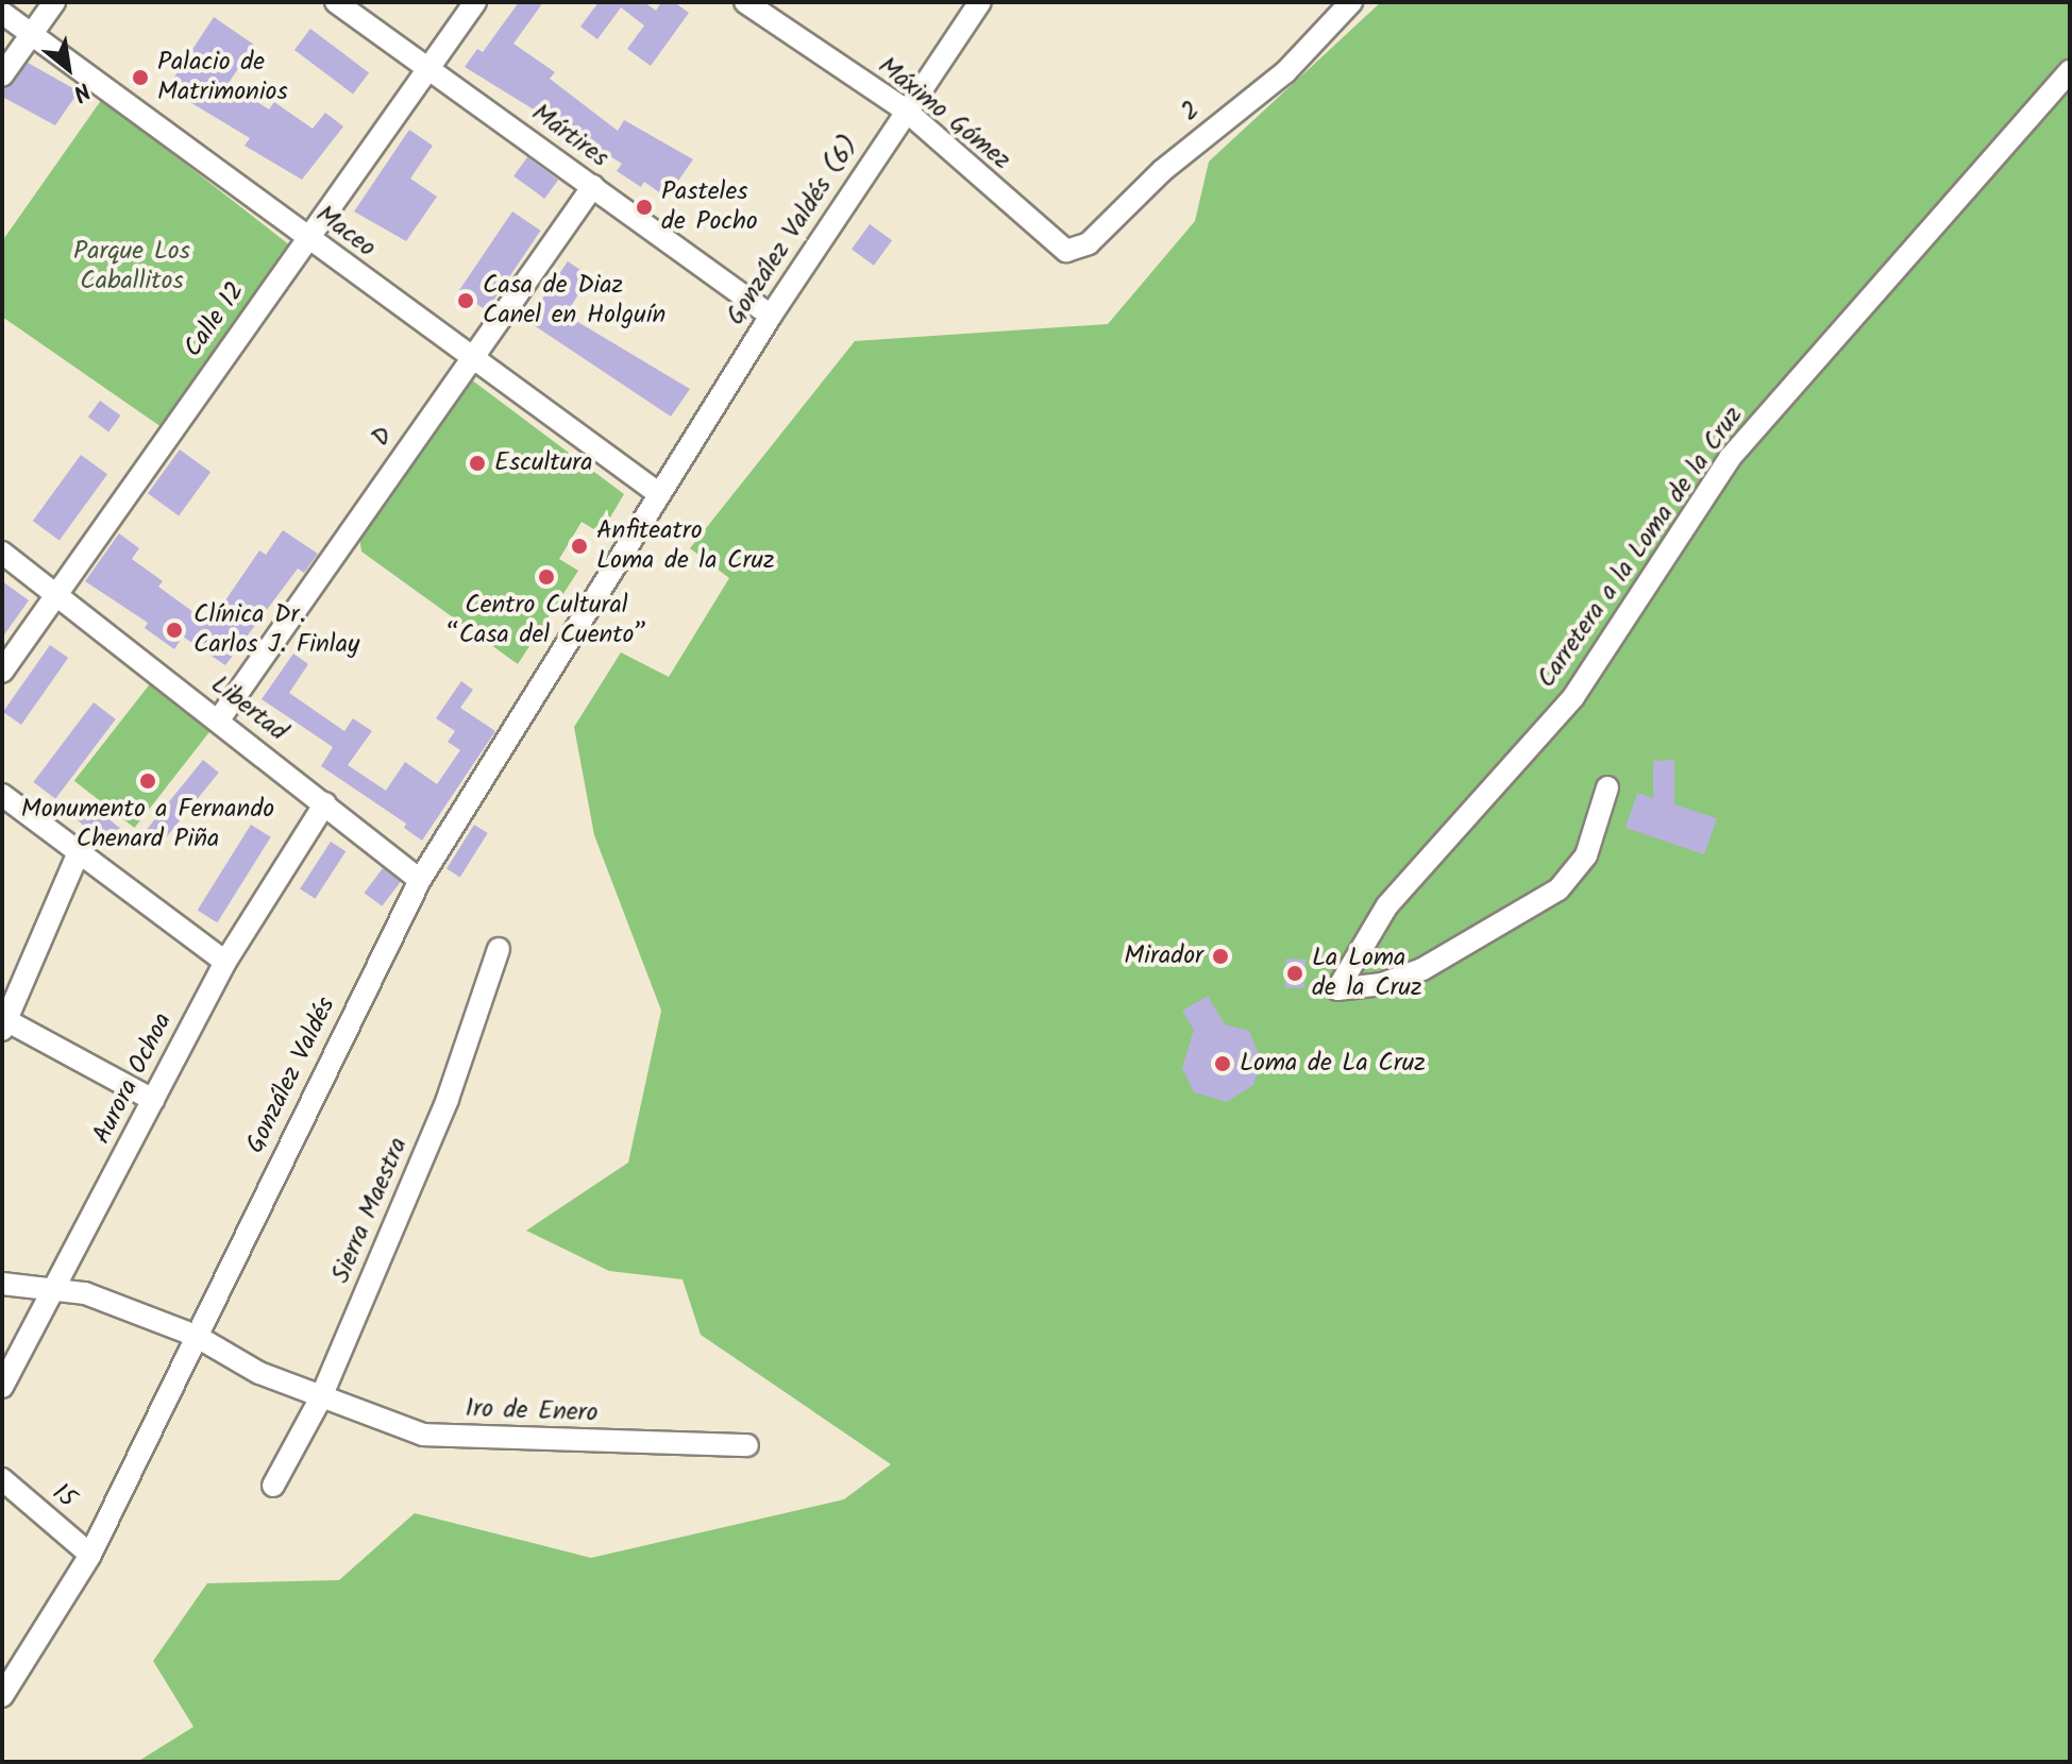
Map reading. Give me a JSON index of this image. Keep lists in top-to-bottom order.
{
  "streets": {
    "street": [
      "2",
      "Máximo Gómez",
      "Mártires",
      "González Valdés (6)",
      "Maceo",
      "Calle 12",
      "D",
      "Carretera a la Loma de la Cruz",
      "Libertad",
      "González Valdés",
      "Aurora Ochoa",
      "Sierra Maestra",
      "1ro de Enero",
      "15"
    ]
  },
  "crossings": [
    ["2", "Máximo Gómez"],
    ["Máximo Gómez", "González Valdés (6)"],
    ["Mártires", "González Valdés (6)"],
    ["Mártires", "Calle 12"],
    ["Mártires", "D"],
    ["González Valdés (6)", "Maceo"],
    ["González Valdés (6)", "González Valdés"],
    ["Maceo", "Calle 12"],
    ["Maceo", "D"],
    ["Maceo", "González Valdés"],
    ["Calle 12", "Libertad"],
    ["D", "Libertad"],
    ["Libertad", "González Valdés"],
    ["Libertad", "Aurora Ochoa"],
    ["González Valdés", "1ro de Enero"],
    ["González Valdés", "15"],
    ["Aurora Ochoa", "1ro de Enero"],
    ["Sierra Maestra", "1ro de Enero"]
  ],
  "parks": ["Parque Los Caballitos"],
  "places": [
    "Palacio de Matrimonios",
    "Pasteles de Pocho",
    "Casa de Diaz Canel en Holguín",
    "Escultura",
    "Anfiteatro Loma de la Cruz",
    "Centro Cultural “Casa del Cuento”",
    "Clínica Dr. Carlos J. Finlay",
    "Monumento a Fernando Chenard Piña",
    "Mirador",
    "La Loma de la Cruz",
    "Loma de La Cruz"
  ],
  "north": "bottom right"
}
